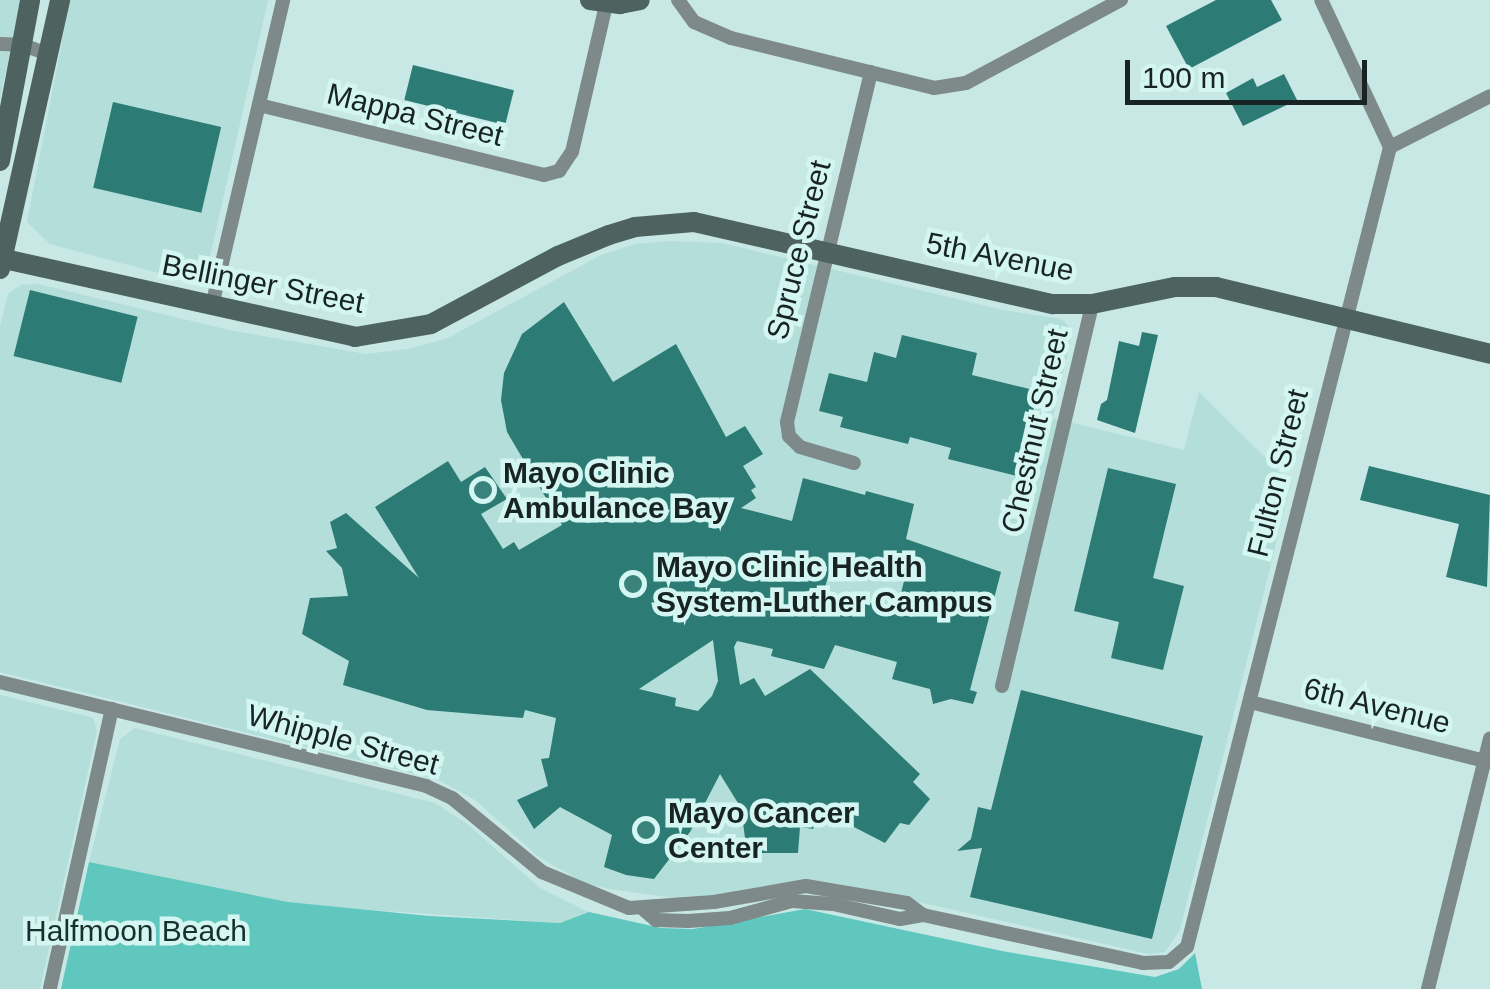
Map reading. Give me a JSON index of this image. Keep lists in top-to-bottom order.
{
  "streets": {
    "main road": ["5th Avenue", "Bellinger Street"],
    "street": [
      "Mappa Street",
      "Spruce Street",
      "Chestnut Street",
      "Fulton Street",
      "6th Avenue",
      "Whipple Street"
    ]
  },
  "crossings": [
    ["Spruce Street", "5th Avenue"],
    ["5th Avenue", "Bellinger Street"],
    ["5th Avenue", "Chestnut Street"],
    ["5th Avenue", "Fulton Street"],
    ["Fulton Street", "6th Avenue"],
    ["Fulton Street", "Whipple Street"]
  ],
  "parks": ["Halfmoon Beach"],
  "places": ["Mayo Clinic Ambulance Bay", "Mayo Clinic Health System-Luther Campus", "Mayo Cancer Center"],
  "scale_bar": "100 m"
}
